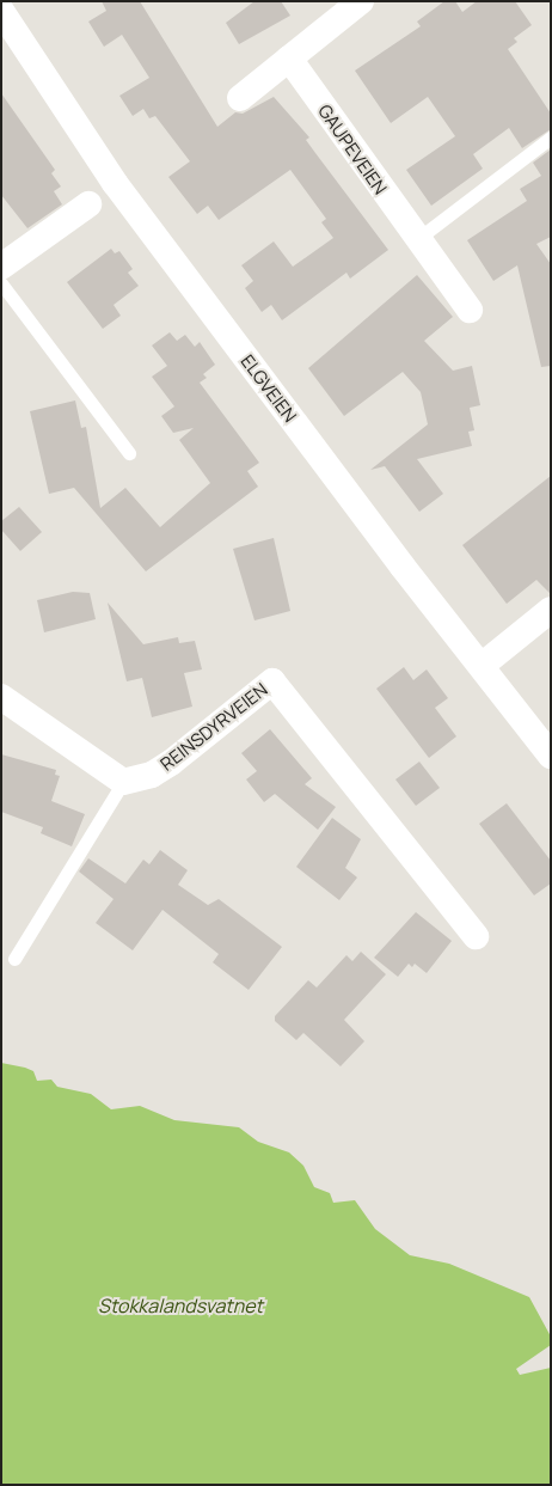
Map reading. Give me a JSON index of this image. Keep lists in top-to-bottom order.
{
  "streets": {
    "street": ["GAUPEVEIEN", "ELGVEIEN", "REINSDYRVEIEN"]
  },
  "water": ["Stokkalandsvatnet"]
}
